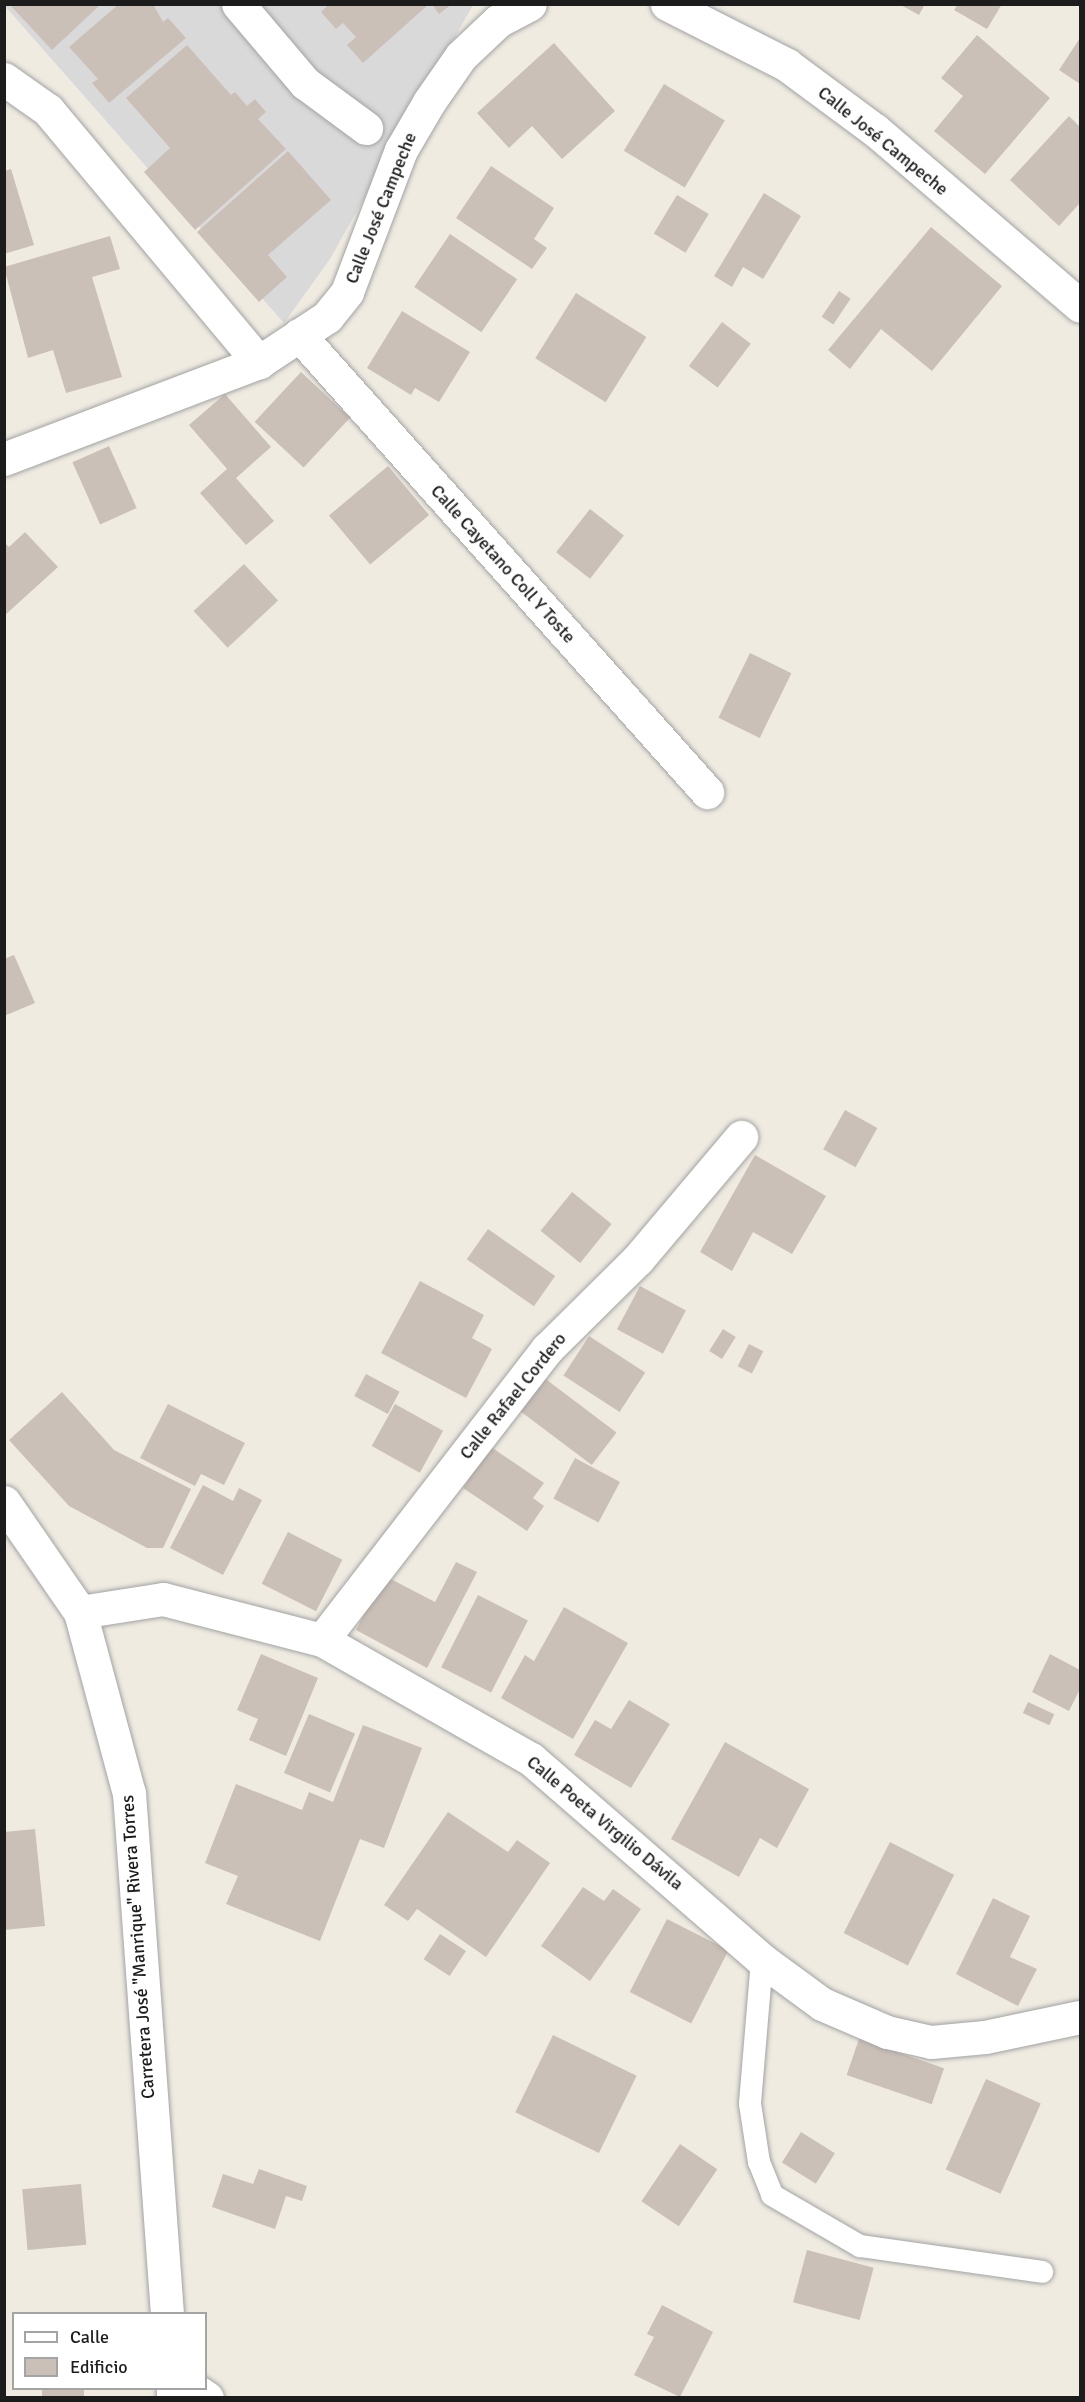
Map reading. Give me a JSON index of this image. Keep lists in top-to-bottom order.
{
  "streets": {
    "street": [
      "Calle José Campeche",
      "Calle Cayetano Coll Y Toste",
      "Calle Rafael Cordero",
      "Calle Poeta Virgilio Dávila",
      "Carretera José \"Manrique\" Rivera Torres"
    ]
  },
  "crossings": [
    ["Calle José Campeche", "Calle Cayetano Coll Y Toste"],
    ["Calle Rafael Cordero", "Calle Poeta Virgilio Dávila"],
    ["Calle Poeta Virgilio Dávila", "Carretera José \"Manrique\" Rivera Torres"]
  ],
  "legend": ["Calle", "Edificio"]
}
